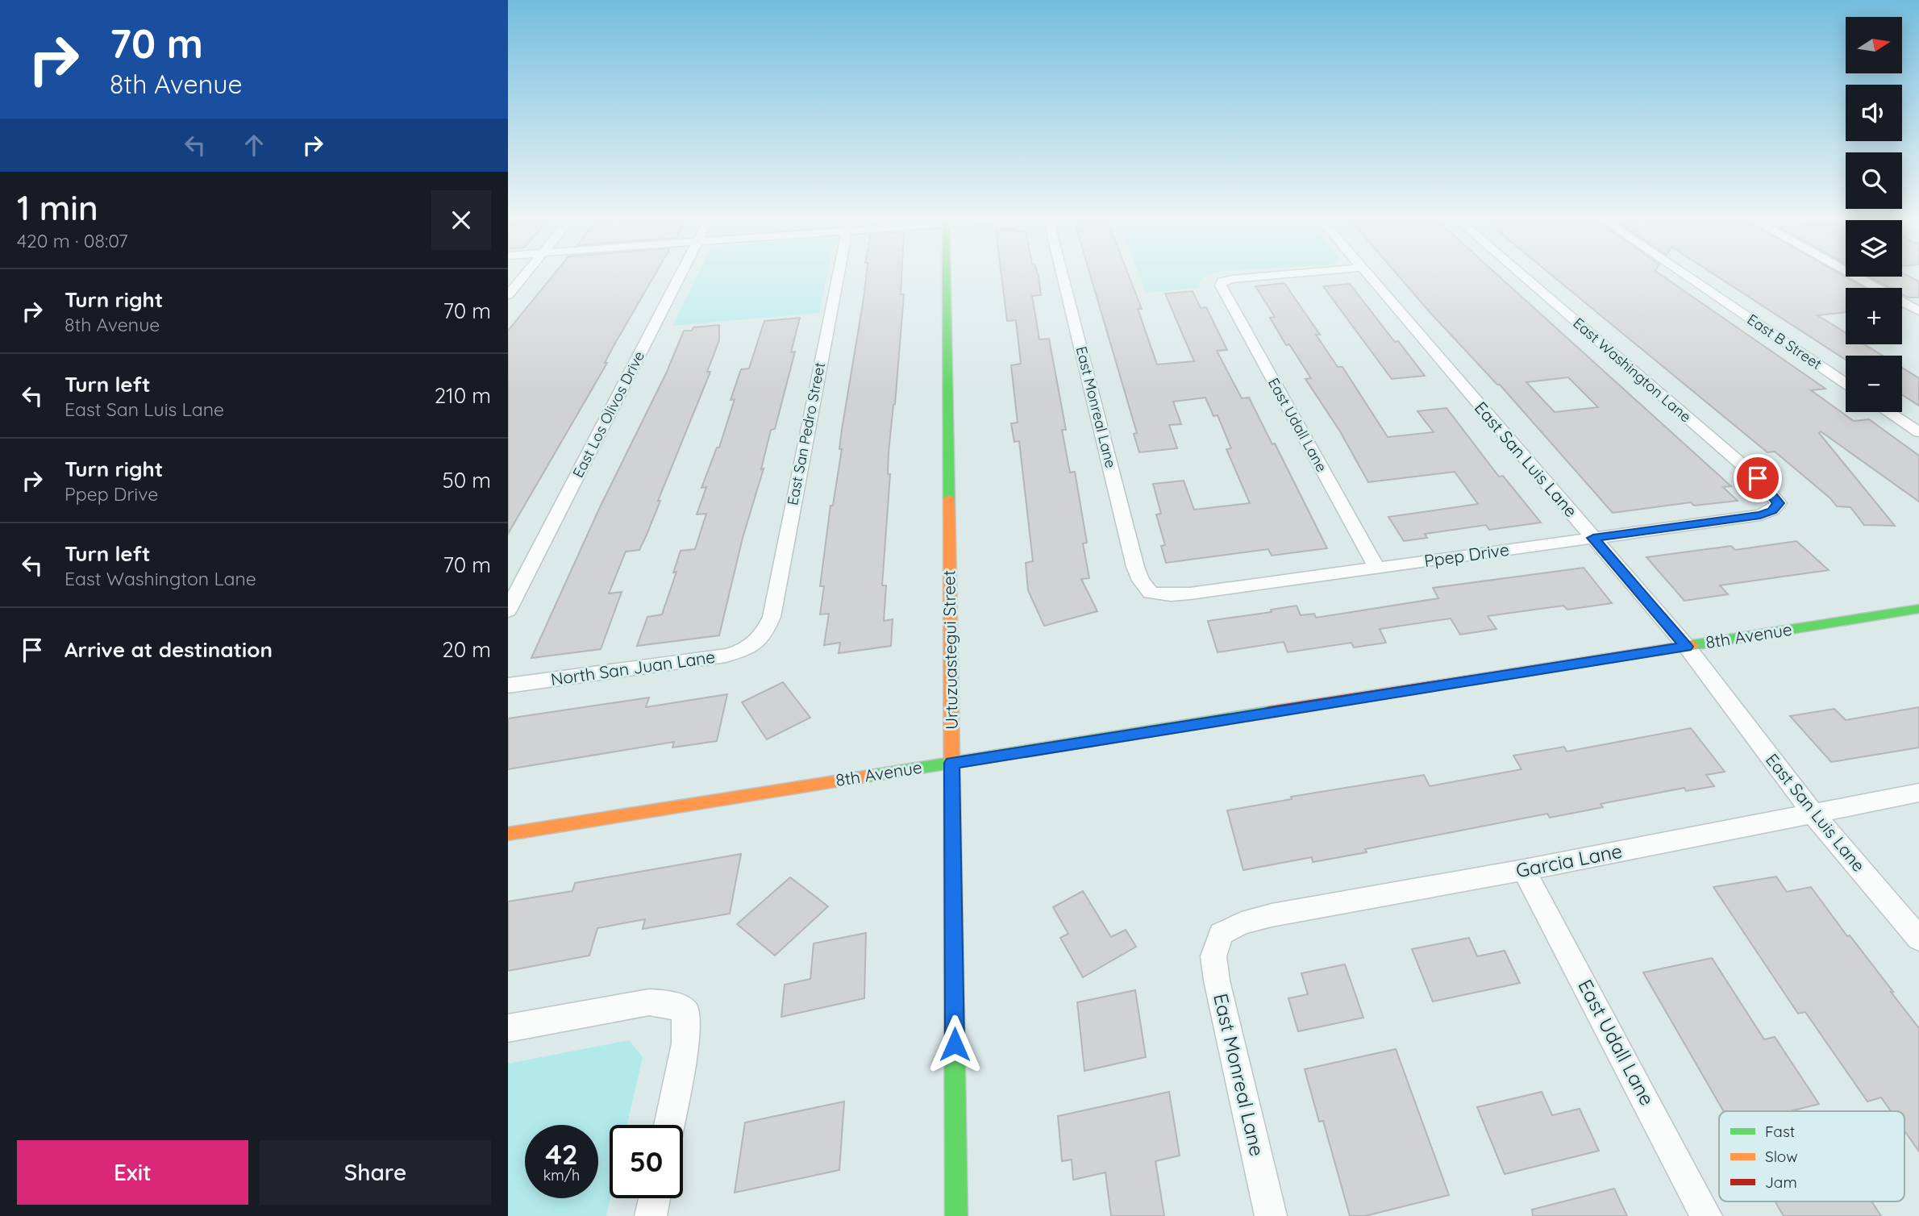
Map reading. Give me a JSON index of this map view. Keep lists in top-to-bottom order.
{
  "streets": {
    "main road": ["8th Avenue", "Urtuzuastegui Street"],
    "street": [
      "East B Street",
      "East Washington Lane",
      "East Monreal Lane",
      "East Los Olivos Drive",
      "East Udall Lane",
      "East San Pedro Street",
      "East San Luis Lane",
      "Ppep Drive",
      "North San Juan Lane",
      "Garcia Lane"
    ]
  },
  "crossings": [
    ["East Washington Lane", "Ppep Drive"],
    ["East Monreal Lane", "Ppep Drive"],
    ["East Monreal Lane", "Garcia Lane"],
    ["East Udall Lane", "Ppep Drive"],
    ["East Udall Lane", "Garcia Lane"],
    ["East San Pedro Street", "North San Juan Lane"],
    ["East San Luis Lane", "Ppep Drive"],
    ["East San Luis Lane", "8th Avenue"],
    ["East San Luis Lane", "Garcia Lane"],
    ["8th Avenue", "Urtuzuastegui Street"]
  ],
  "legend": ["Fast", "Slow", "Jam"],
  "north": "right",
  "page": {
    "turn": ["70 m", "8th Avenue"],
    "map_buttons": ["+", "−"],
    "heading": ["1 min", "420 m · 08:07"],
    "list": [
      {
        "name": "Turn right",
        "note": "8th Avenue",
        "value": "70 m"
      },
      {
        "name": "Turn left",
        "note": "East San Luis Lane",
        "value": "210 m"
      },
      {
        "name": "Turn right",
        "note": "Ppep Drive",
        "value": "50 m"
      },
      {
        "name": "Turn left",
        "note": "East Washington Lane",
        "value": "70 m"
      },
      {
        "name": "Arrive at destination",
        "value": "20 m"
      }
    ],
    "speed": "42 km/h",
    "limit": "50",
    "buttons": ["Exit", "Share"]
  }
}
